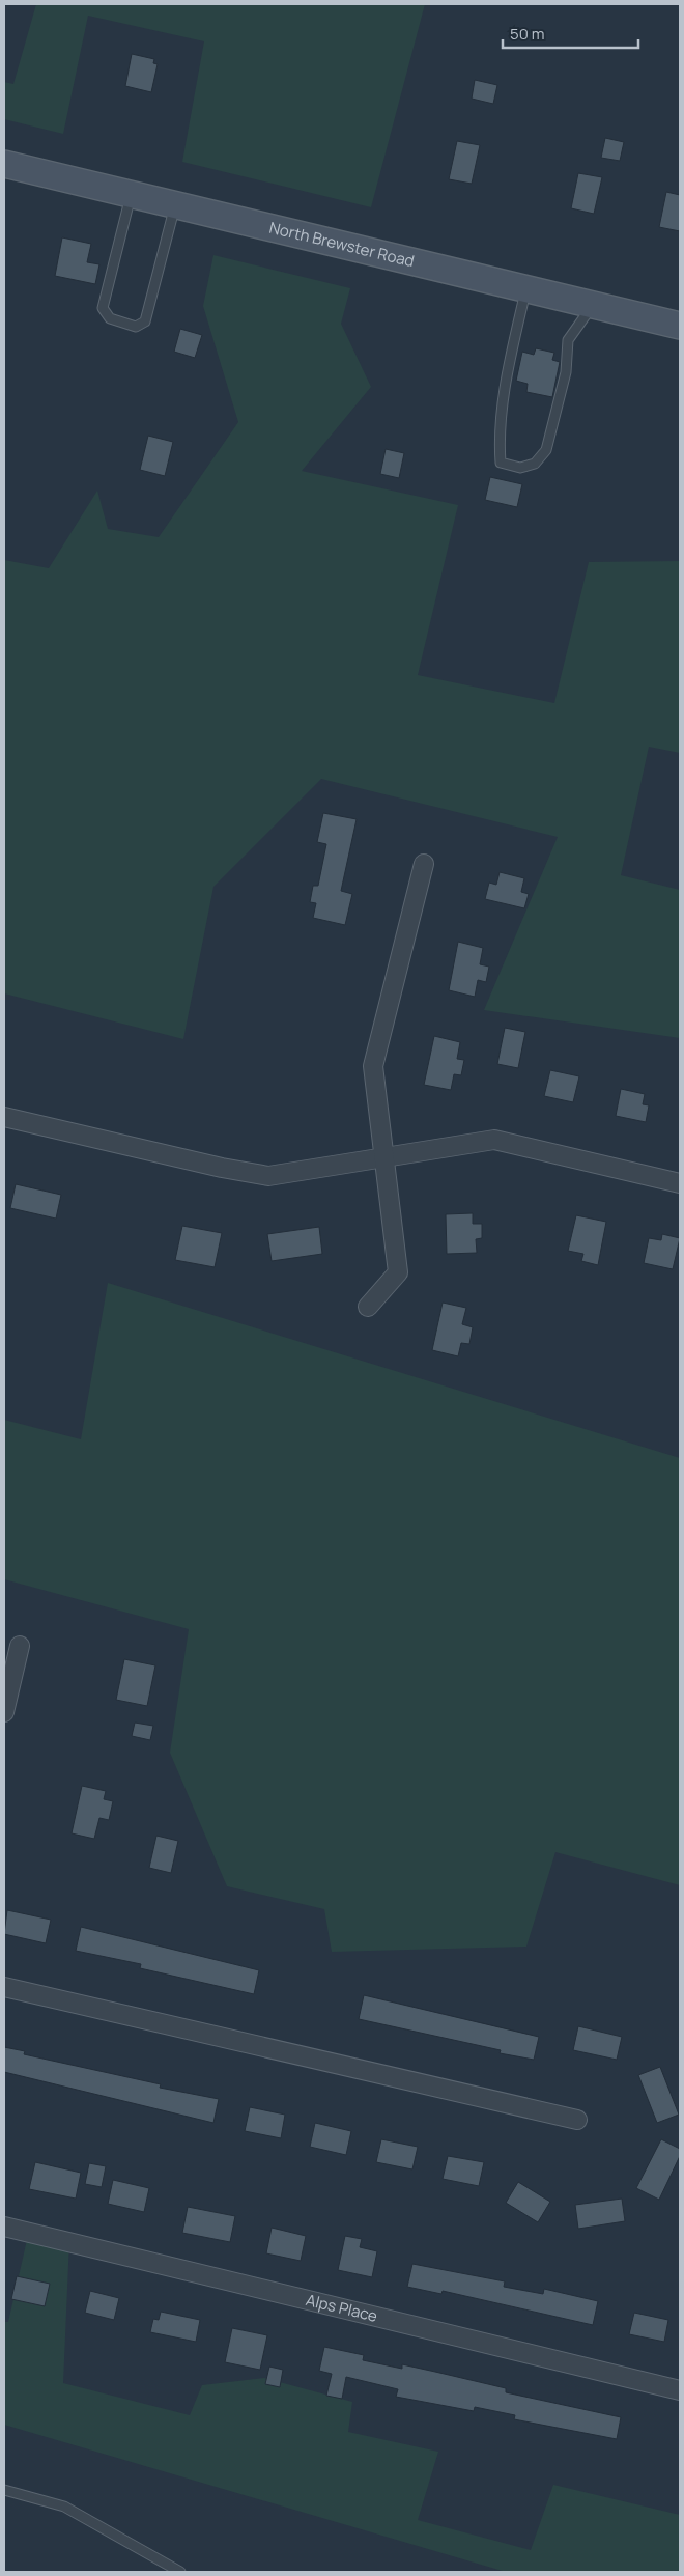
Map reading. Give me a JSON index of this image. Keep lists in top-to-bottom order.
{
  "streets": {
    "main road": ["North Brewster Road"],
    "street": ["Alps Place"]
  },
  "scale_bar": "50 m"
}
